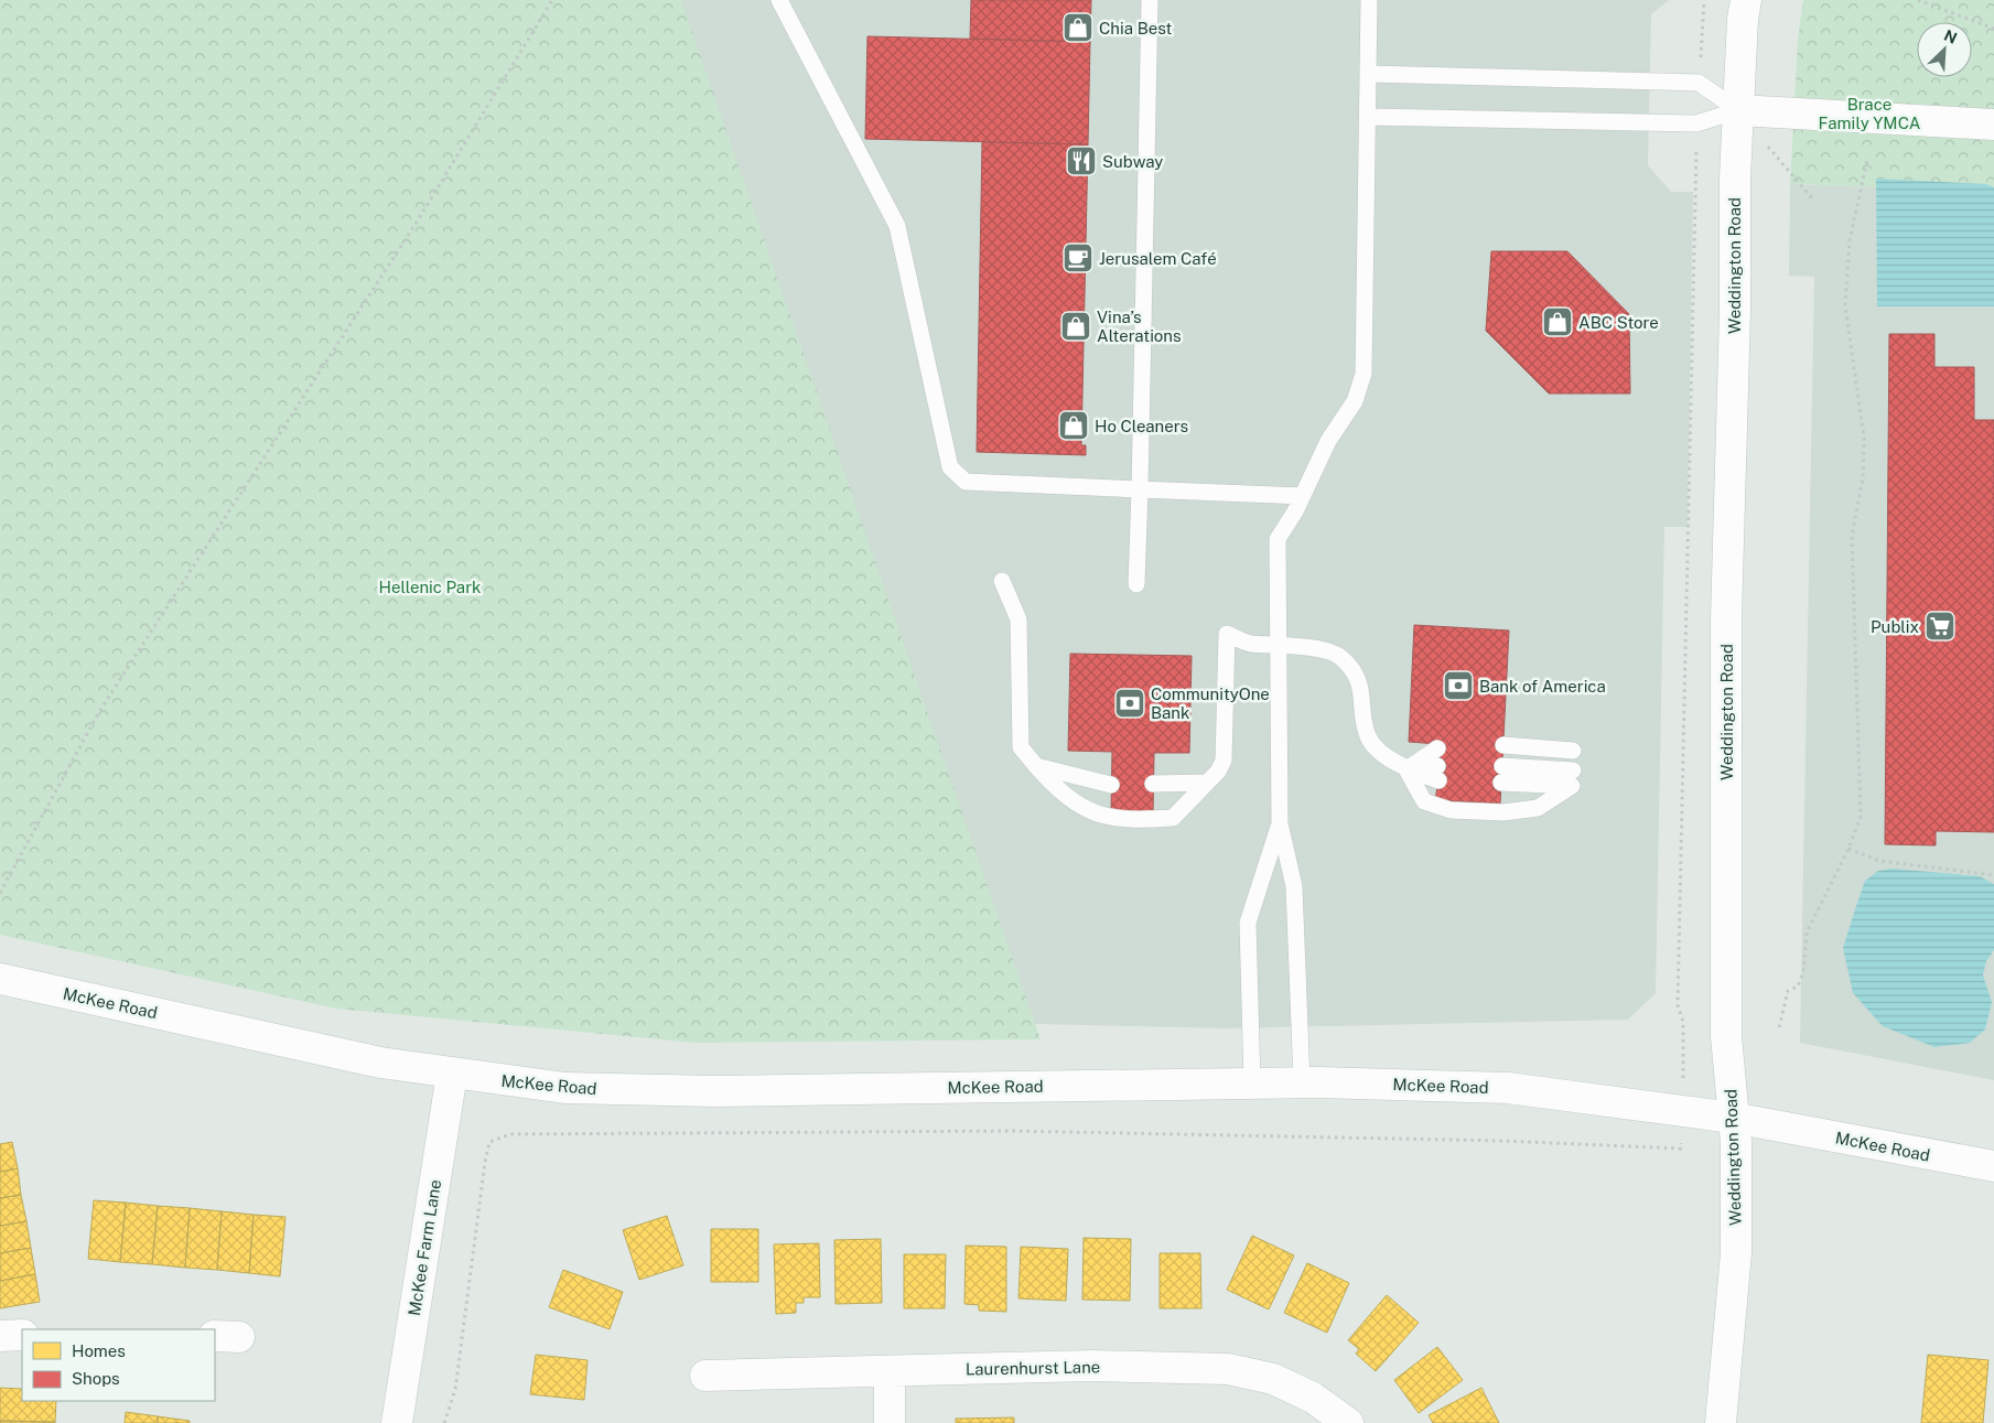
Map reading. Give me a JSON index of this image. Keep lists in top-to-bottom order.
{
  "streets": {
    "main road": [
      "Weddington Road",
      "McKee Road",
      "McKee Farm Lane",
      "Laurenhurst Lane"
    ]
  },
  "crossings": [
    ["Weddington Road", "McKee Road"],
    ["McKee Road", "McKee Farm Lane"]
  ],
  "parks": ["Brace Family YMCA", "Hellenic Park"],
  "places": {
    "shop": [
      "Chia Best",
      "ABC Store",
      "Vina’s Alterations",
      "Ho Cleaners"
    ],
    "restaurant": ["Subway"],
    "cafe": ["Jerusalem Café"],
    "supermarket": ["Publix"],
    "bank": ["Bank of America", "CommunityOne Bank"]
  },
  "legend": ["Homes", "Shops"],
  "north": "top right"
}
